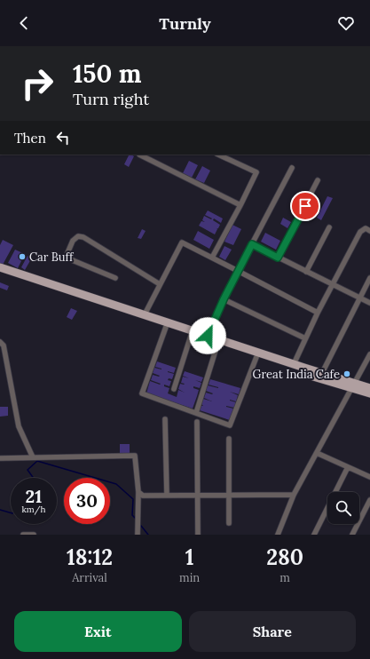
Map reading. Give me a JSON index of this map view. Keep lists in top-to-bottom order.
{
  "places": ["Car Buff", "Great India Cafe"],
  "page": {
    "header": "Turnly",
    "turn": ["150 m", "Turn right"],
    "then": "Then",
    "speed": "21 km/h",
    "limit": "30",
    "eta": [
      "18:12",
      "Arrival",
      "1",
      "min",
      "280",
      "m"
    ],
    "buttons": ["Exit", "Share"]
  }
}
